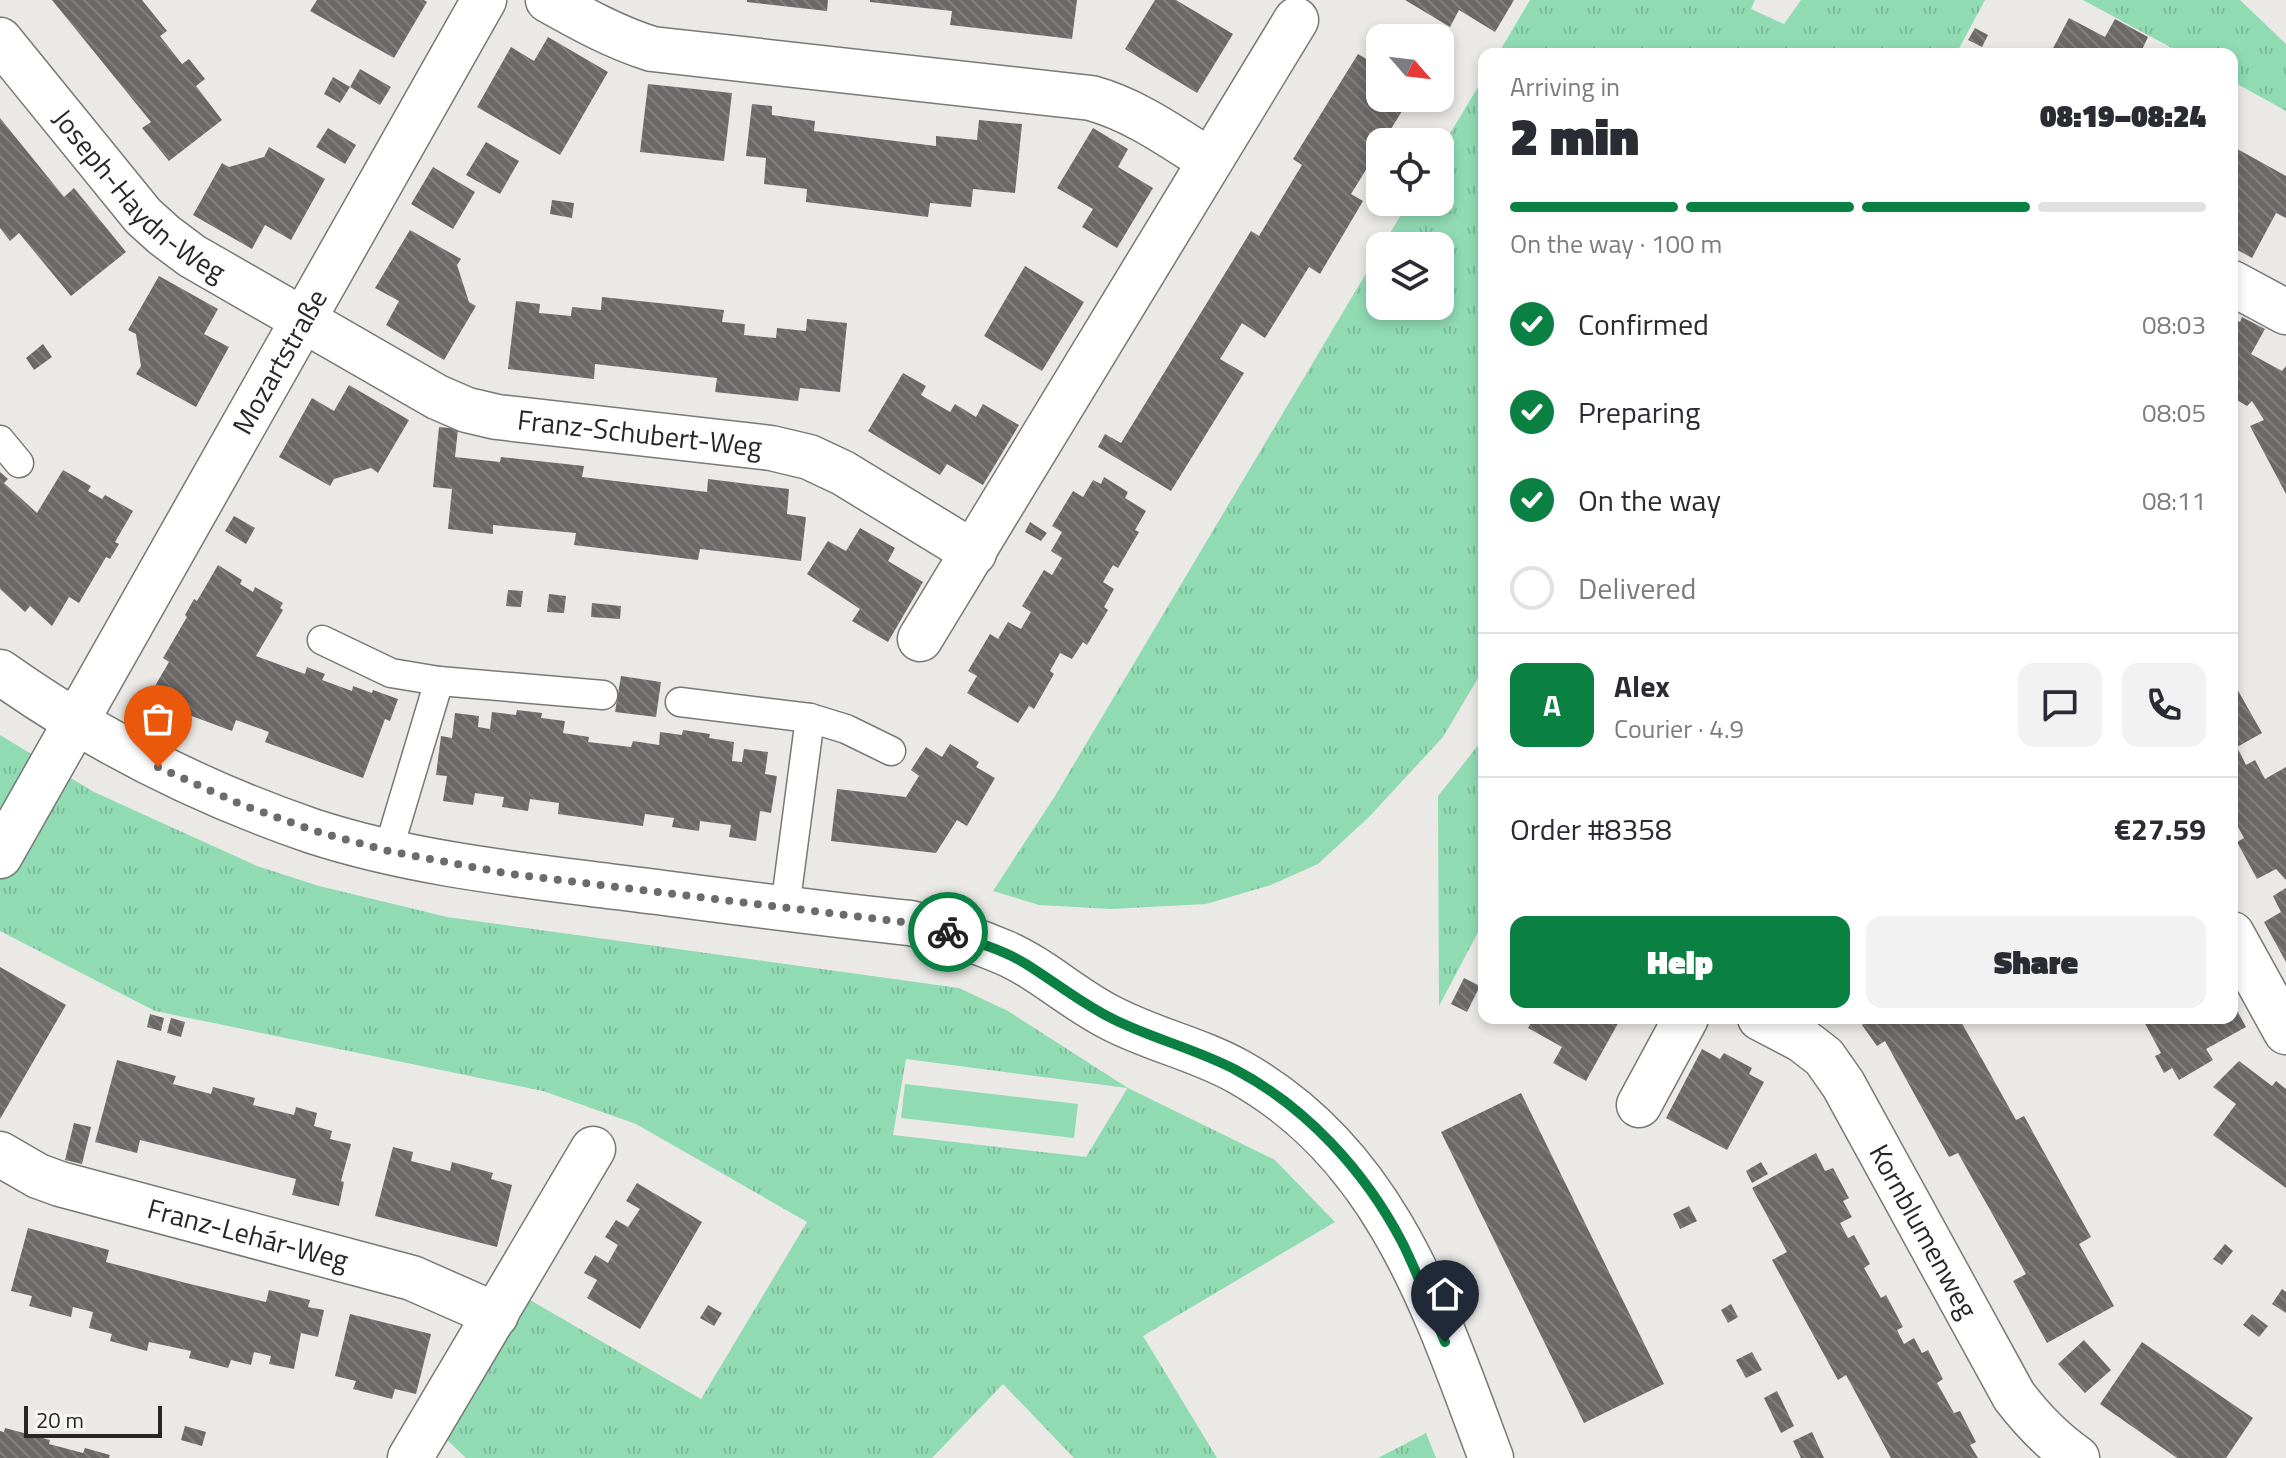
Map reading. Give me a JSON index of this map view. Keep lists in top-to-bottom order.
{
  "streets": {
    "street": [
      "Joseph-Haydn-Weg",
      "Mozartstraße",
      "Franz-Schubert-Weg",
      "Kornblumenweg",
      "Franz-Lehár-Weg"
    ]
  },
  "crossings": [
    ["Joseph-Haydn-Weg", "Mozartstraße"],
    ["Joseph-Haydn-Weg", "Franz-Schubert-Weg"],
    ["Mozartstraße", "Franz-Schubert-Weg"]
  ],
  "scale_bar": "20 m",
  "north": "bottom right",
  "page": {
    "heading": ["2 min", "Arriving in", "08:19–08:24"],
    "panel": [
      "Alex",
      "Courier · 4.9",
      "Order #8358",
      "€27.59"
    ],
    "bar": "On the way · 100 m",
    "list": [
      ["Confirmed", "08:03"],
      ["Preparing", "08:05"],
      ["On the way", "08:11"],
      "Delivered"
    ],
    "round": "A",
    "buttons": ["Help", "Share"],
    "scale": "20 m"
  }
}
